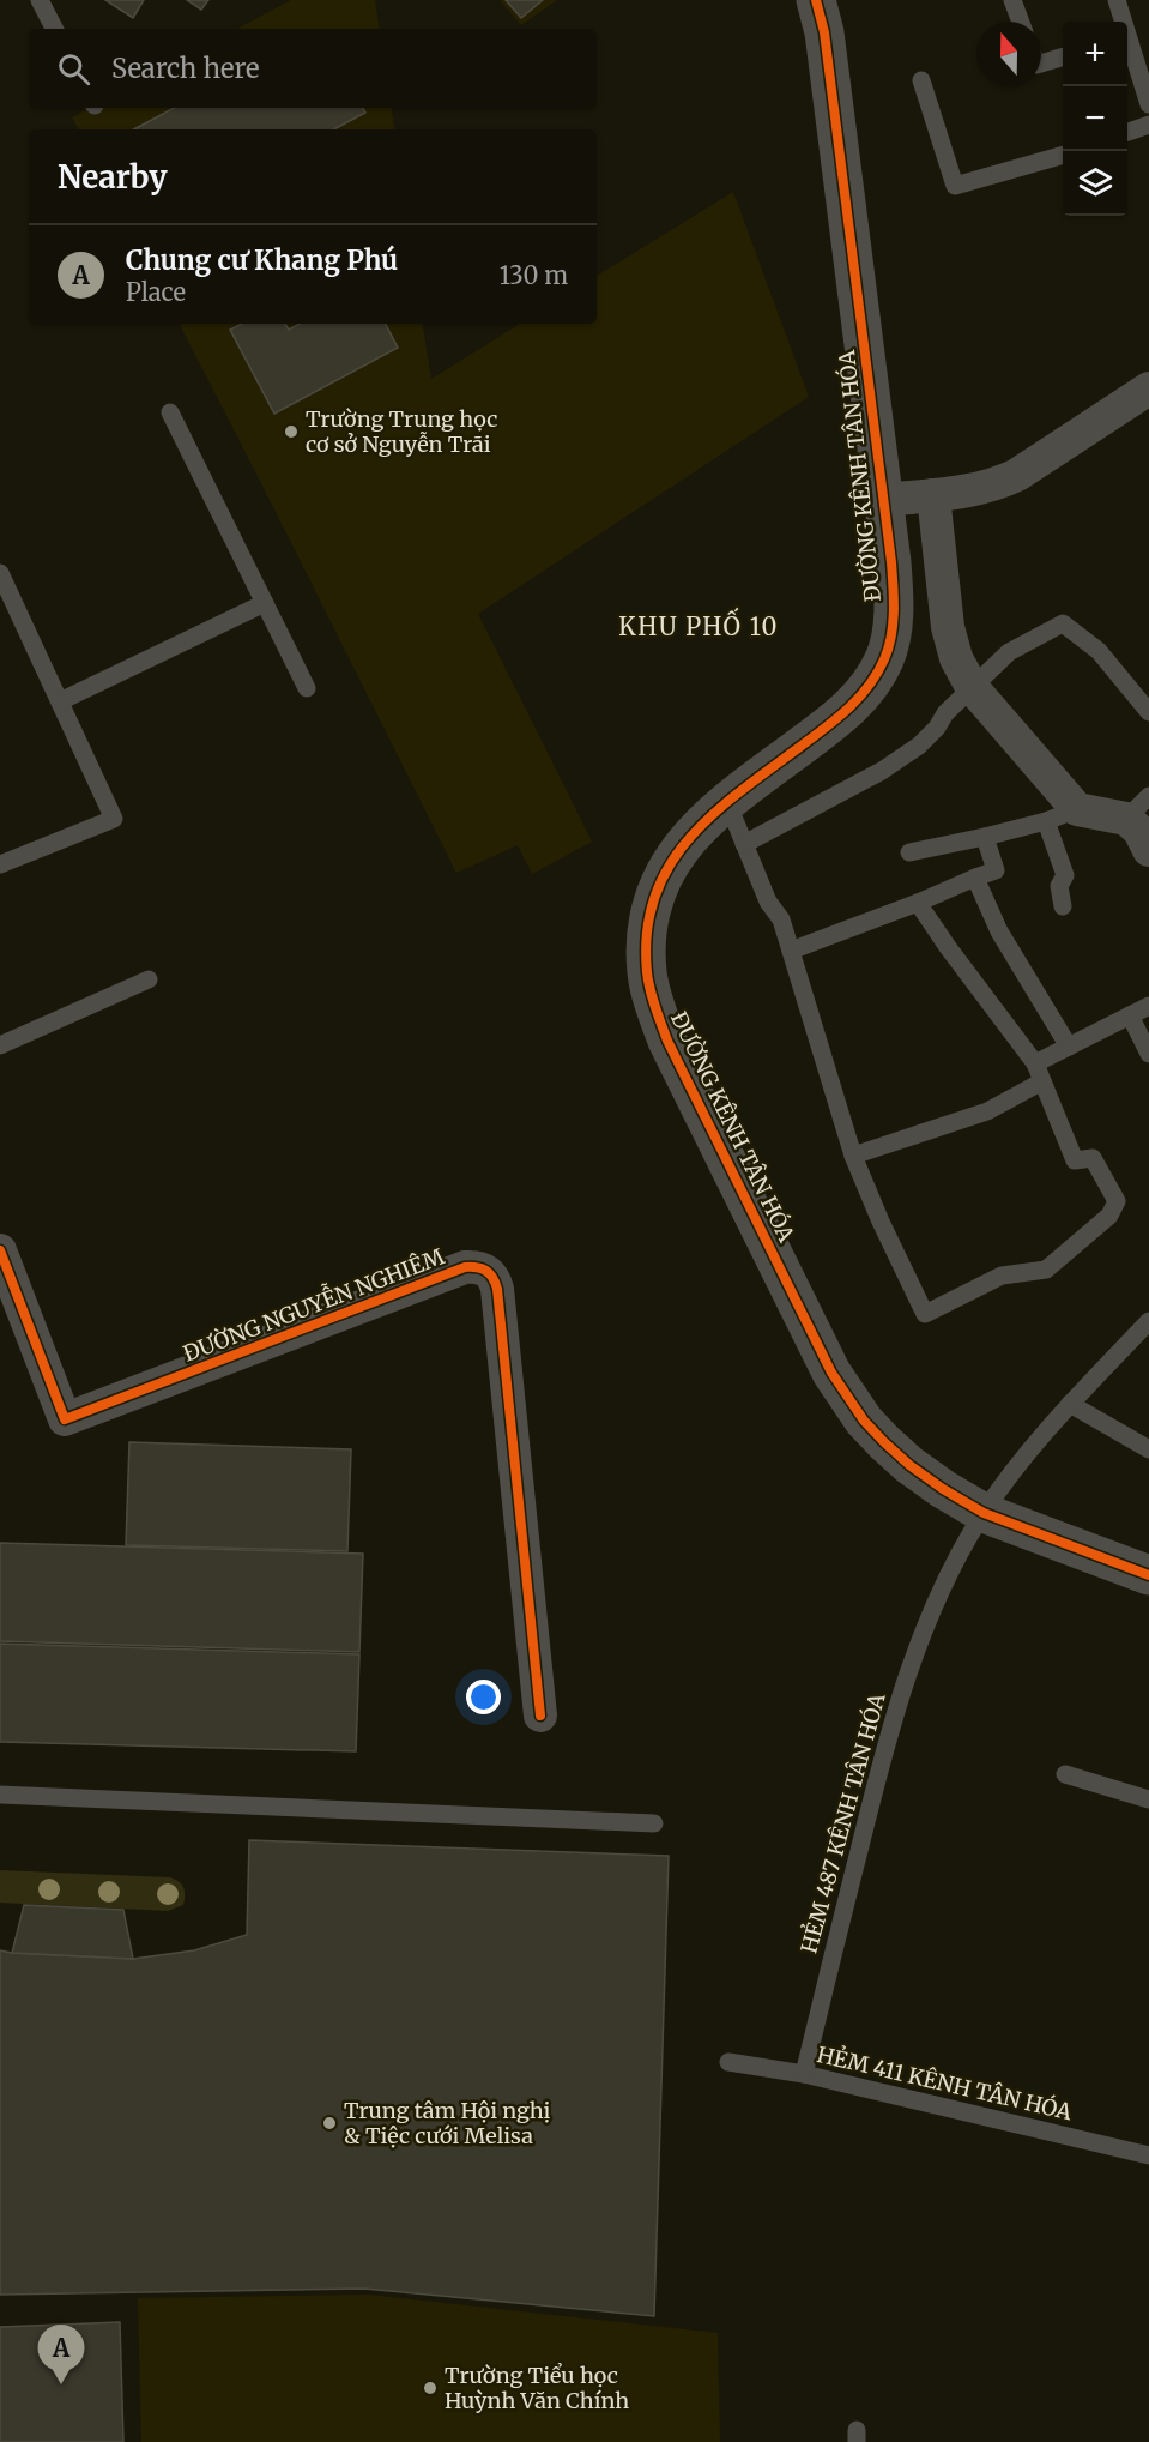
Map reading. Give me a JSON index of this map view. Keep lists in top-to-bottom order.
{
  "streets": {
    "street": ["ĐƯỜNG KÊNH TÂN HÓA", "ĐƯỜNG NGUYỄN NGHIÊM"],
    "lane": ["HẺM 487 KÊNH TÂN HÓA", "HẺM 411 KÊNH TÂN HÓA"]
  },
  "crossings": [
    ["ĐƯỜNG KÊNH TÂN HÓA", "HẺM 487 KÊNH TÂN HÓA"],
    ["HẺM 487 KÊNH TÂN HÓA", "HẺM 411 KÊNH TÂN HÓA"]
  ],
  "districts": ["KHU PHỐ 10"],
  "places": ["Trường Trung học cơ sở Nguyễn Trãi", "Trung tâm Hội nghị & Tiệc cưới Melisa", "Trường Tiểu học Huỳnh Văn Chính"],
  "north": "top",
  "page": {
    "map_buttons": ["+", "−"],
    "search": "Search here",
    "heading": "Nearby",
    "list": [
      {
        "mark": "A",
        "name": "Chung cư Khang Phú",
        "note": "Place",
        "value": "130 m"
      }
    ],
    "pins": "A"
  }
}
